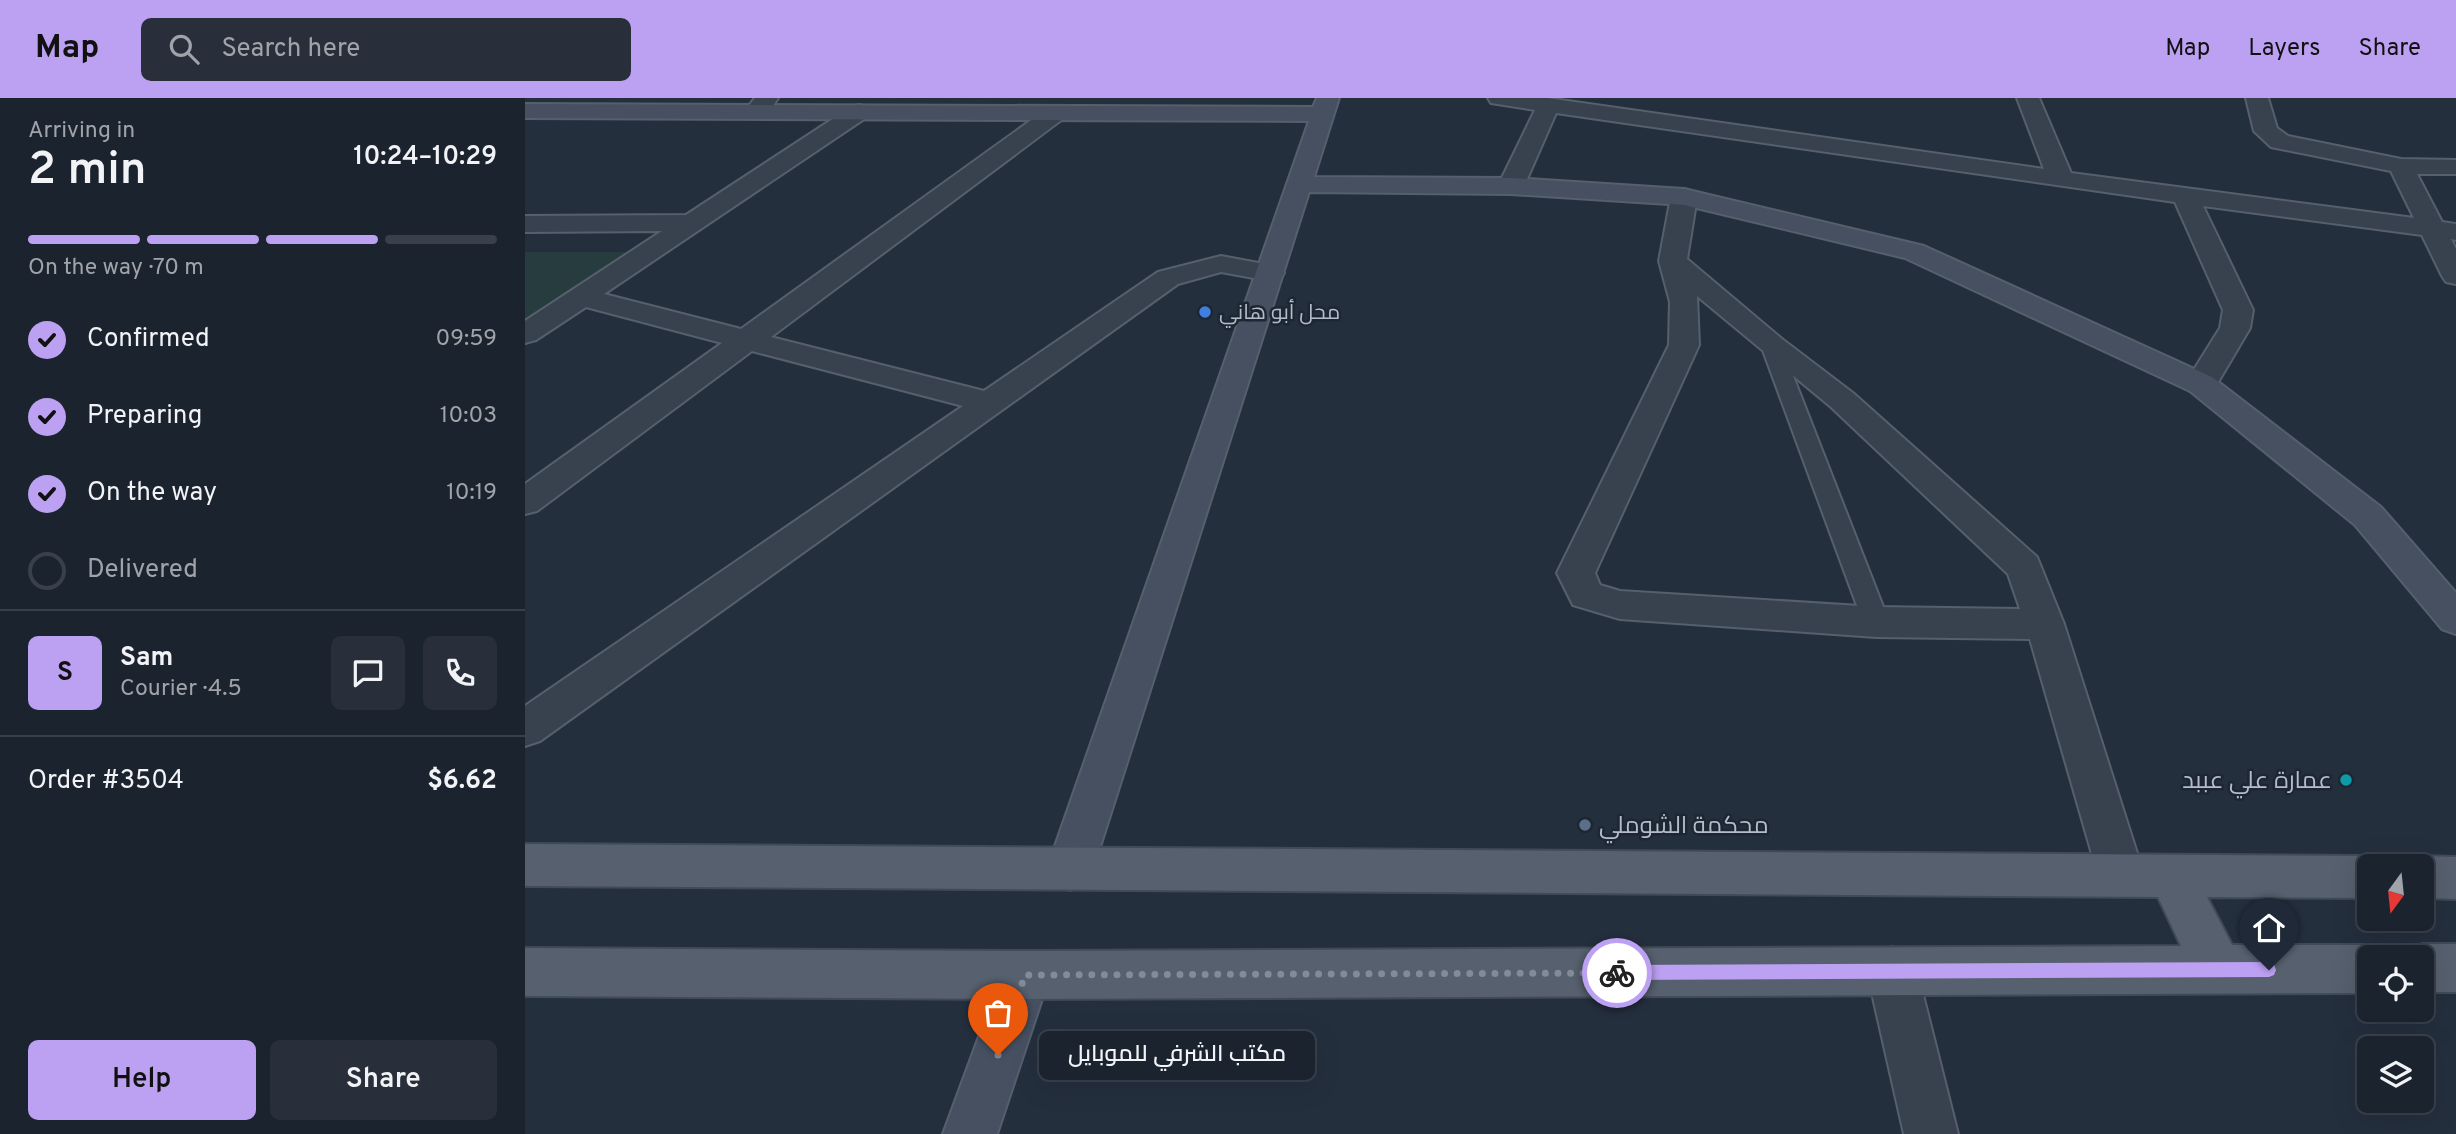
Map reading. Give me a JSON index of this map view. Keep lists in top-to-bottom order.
{
  "places": [
    "محل أبو هاني",
    "عمارة علي عببد",
    "محكمة الشوملي",
    "مكتب الشرفي للموبايل"
  ],
  "north": "bottom",
  "page": {
    "header": "Map",
    "search": "Search here",
    "nav": ["Map", "Layers", "Share"],
    "heading": ["2 min", "Arriving in", "10:24–10:29"],
    "panel": [
      "Sam",
      "Courier · 4.5",
      "Order #3504",
      "$6.62"
    ],
    "bar": "On the way · 70 m",
    "list": [
      ["Confirmed", "09:59"],
      ["Preparing", "10:03"],
      ["On the way", "10:19"],
      "Delivered"
    ],
    "round": "S",
    "buttons": ["Help", "Share"],
    "bubble": "مكتب الشرفي للموبايل"
  }
}
